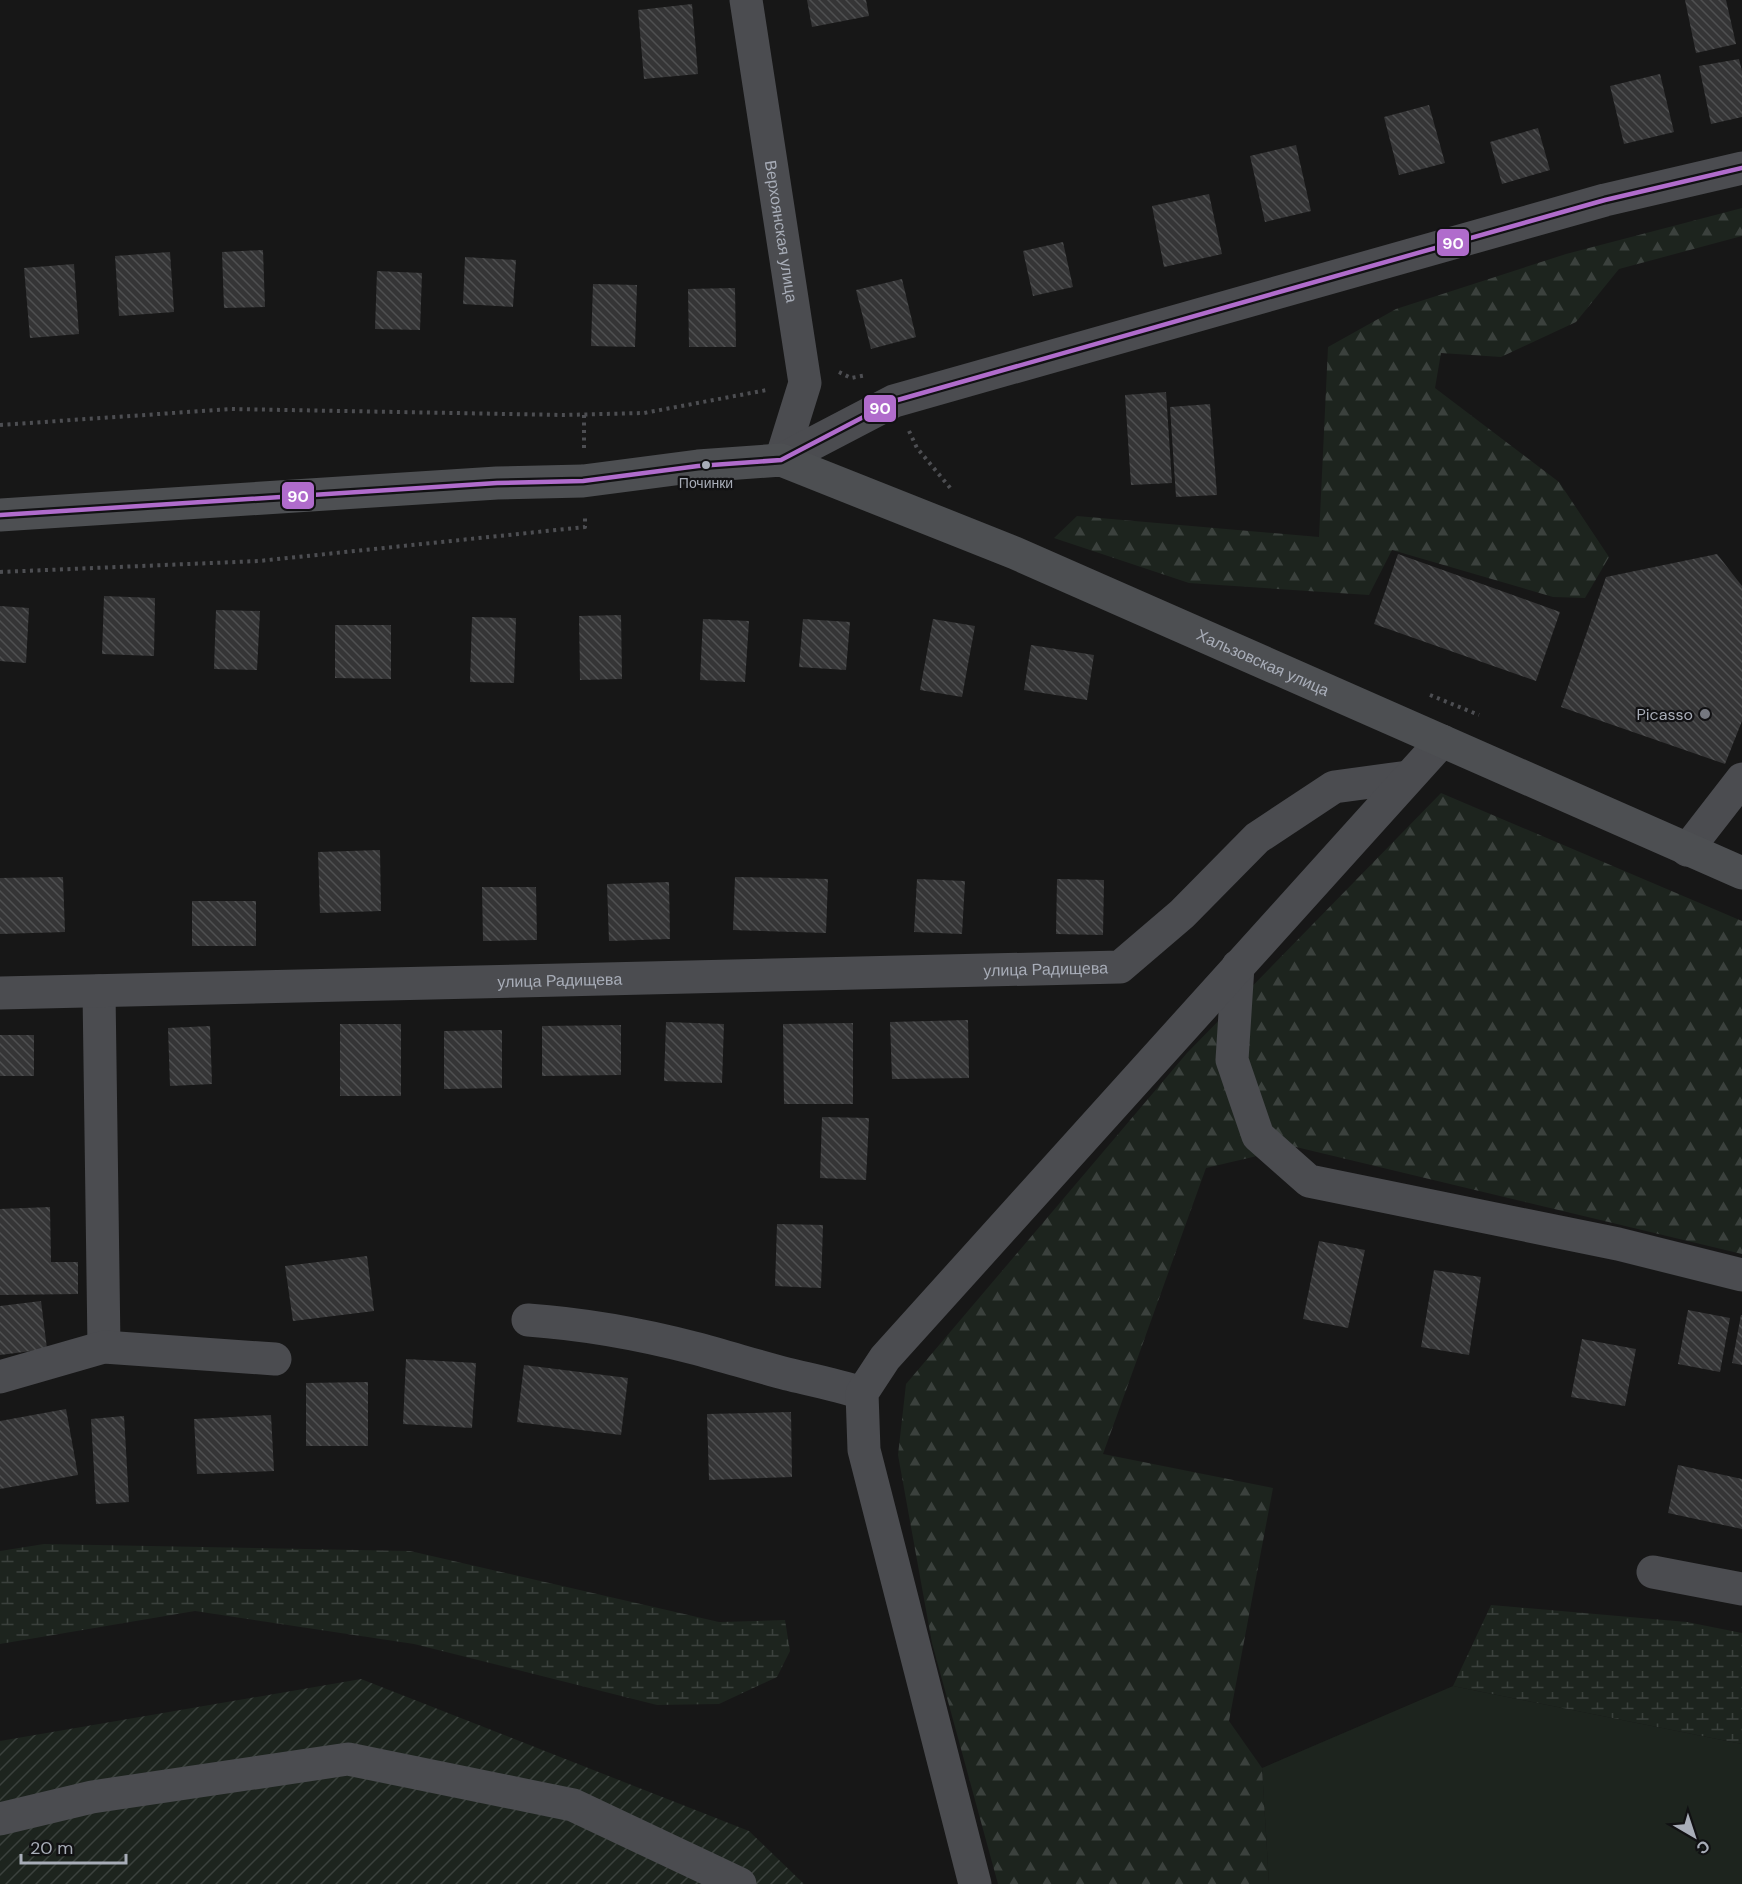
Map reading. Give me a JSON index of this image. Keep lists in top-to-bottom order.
{
  "streets": {
    "main road": ["Хальзовская улица"],
    "street": ["Верхоянская улица", "улица Радищева"]
  },
  "crossings": [
    ["Верхоянская улица", "Хальзовская улица"]
  ],
  "places": ["Починки", "Picasso"],
  "lines": ["transit line 90"],
  "scale_bar": "20 m",
  "north": "bottom right"
}
